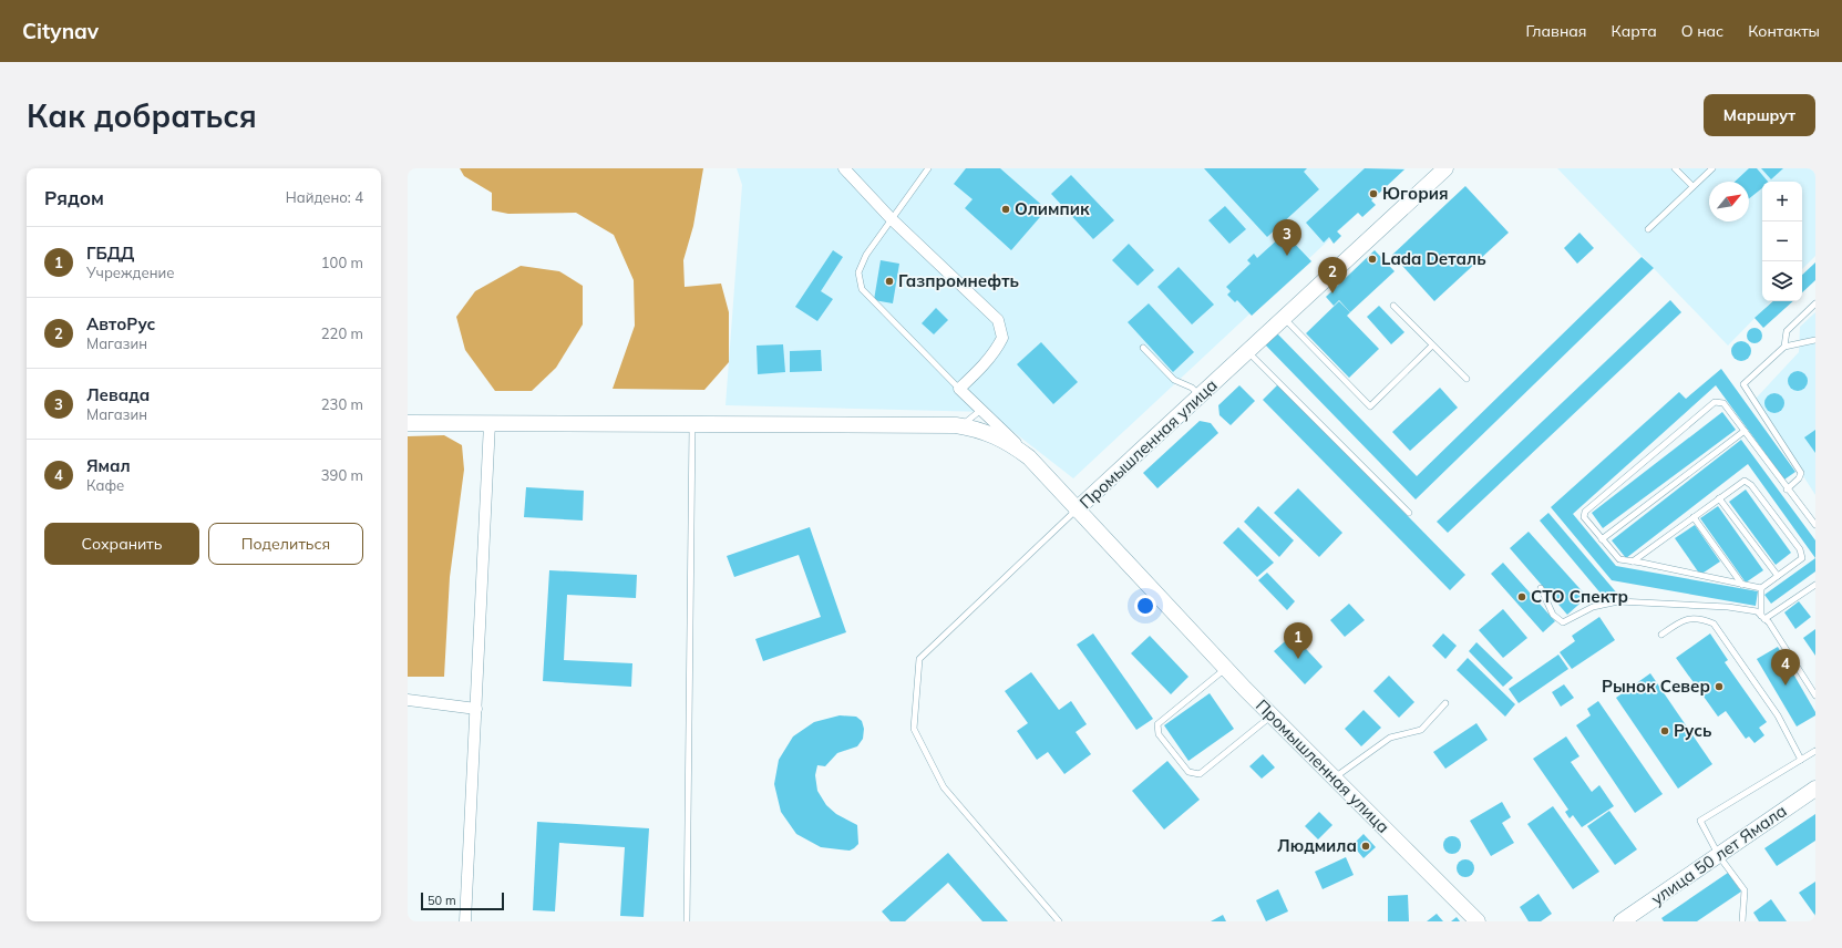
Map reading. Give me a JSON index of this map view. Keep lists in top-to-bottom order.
{
  "streets": {
    "main road": ["Промышленная улица", "улица 50 лет Ямала"]
  },
  "places": [
    "Югория",
    "Олимпик",
    "Lada Dеталь",
    "Газпромнефть",
    "СТО Спектр",
    "Рынок Север",
    "Русь",
    "Людмила"
  ],
  "scale_bar": "50 m",
  "north": "top right",
  "page": {
    "header": "Citynav",
    "nav": [
      "Главная",
      "Карта",
      "О нас",
      "Контакты"
    ],
    "buttons": [
      "Маршрут",
      ["Сохранить", "Поделиться"]
    ],
    "title": "Как добраться",
    "heading": ["Рядом", "Найдено: 4"],
    "map_buttons": ["+", "−"],
    "pins": [
      "3",
      "2",
      "1",
      "4"
    ],
    "list": [
      {
        "mark": "1",
        "name": "ГБДД",
        "note": "Учреждение",
        "value": "100 m"
      },
      {
        "mark": "2",
        "name": "АвтоРус",
        "note": "Магазин",
        "value": "220 m"
      },
      {
        "mark": "3",
        "name": "Левада",
        "note": "Магазин",
        "value": "230 m"
      },
      {
        "mark": "4",
        "name": "Ямал",
        "note": "Кафе",
        "value": "390 m"
      }
    ],
    "scale": "50 m"
  }
}
